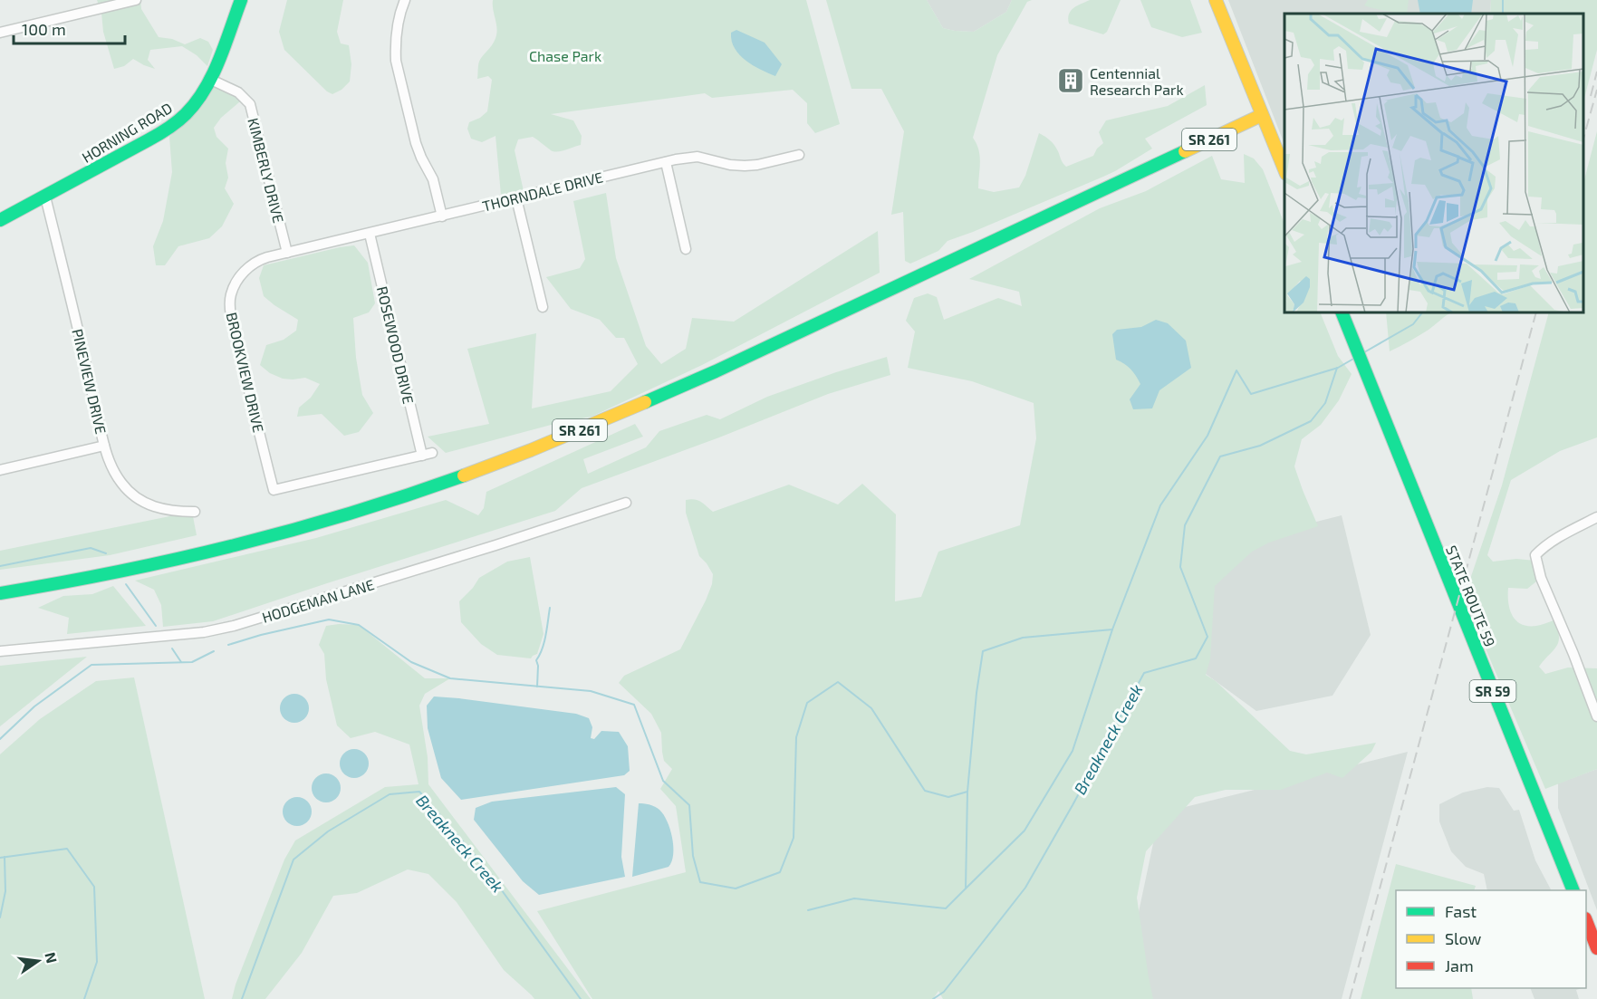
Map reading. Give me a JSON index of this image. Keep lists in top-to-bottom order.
{
  "streets": {
    "main road": [
      "HORNING ROAD",
      "SR 261",
      "STATE ROUTE 59",
      "SR 59"
    ],
    "street": [
      "KIMBERLY DRIVE",
      "THORNDALE DRIVE",
      "ROSEWOOD DRIVE",
      "BROOKVIEW DRIVE",
      "PINEVIEW DRIVE",
      "HODGEMAN LANE"
    ]
  },
  "crossings": [
    ["HORNING ROAD", "KIMBERLY DRIVE"],
    ["HORNING ROAD", "PINEVIEW DRIVE"],
    ["KIMBERLY DRIVE", "THORNDALE DRIVE"],
    ["KIMBERLY DRIVE", "BROOKVIEW DRIVE"],
    ["THORNDALE DRIVE", "ROSEWOOD DRIVE"],
    ["THORNDALE DRIVE", "BROOKVIEW DRIVE"],
    ["ROSEWOOD DRIVE", "BROOKVIEW DRIVE"]
  ],
  "water": ["Breakneck Creek"],
  "parks": ["Chase Park"],
  "places": {
    "building": ["Centennial Research Park"]
  },
  "legend": ["Fast", "Slow", "Jam"],
  "scale_bar": "100 m",
  "north": "right"
}
